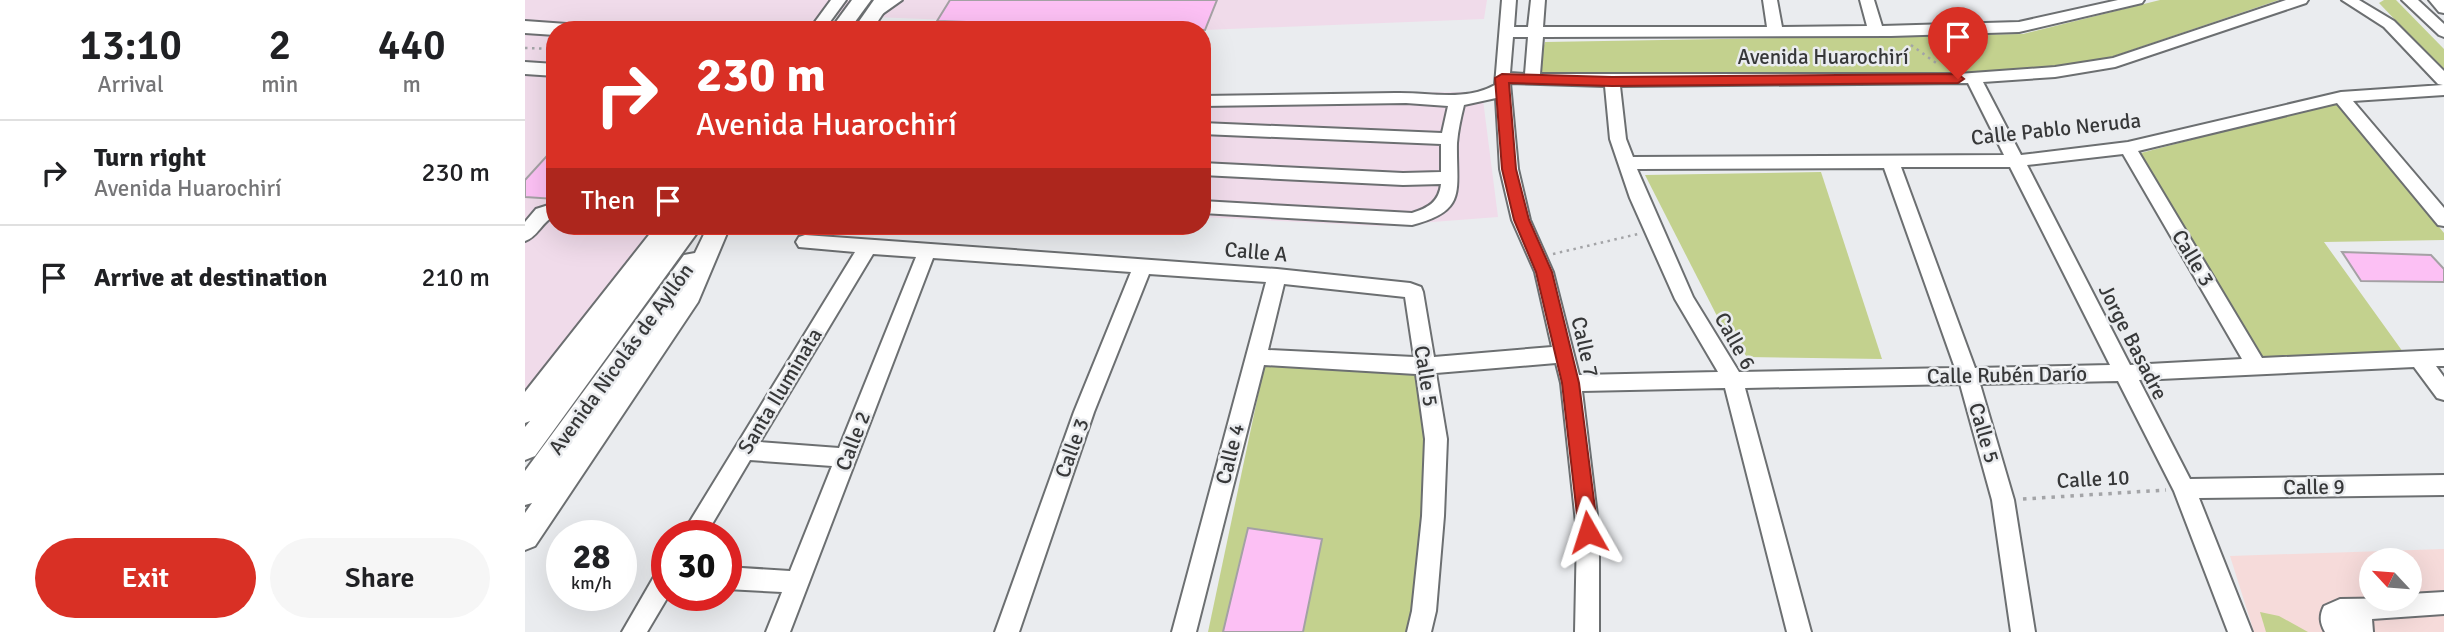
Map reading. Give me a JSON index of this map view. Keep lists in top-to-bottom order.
{
  "streets": {
    "main road": ["Avenida Nicolás de Ayllón"],
    "street": [
      "Avenida Huarochirí",
      "Calle Pablo Neruda",
      "Calle A",
      "Calle 3",
      "Calle 6",
      "Jorge Basadre",
      "Calle 7",
      "Calle Rubén Darío",
      "Calle 5",
      "Santa Iluminata",
      "Calle 2",
      "Calle 4",
      "Calle 9"
    ],
    "path": ["Calle 10"]
  },
  "crossings": [
    ["Avenida Huarochirí", "Calle 6"],
    ["Avenida Huarochirí", "Jorge Basadre"],
    ["Avenida Huarochirí", "Calle 7"],
    ["Calle Pablo Neruda", "Calle 3"],
    ["Calle Pablo Neruda", "Calle 6"],
    ["Calle Pablo Neruda", "Jorge Basadre"],
    ["Calle Pablo Neruda", "Calle 5"],
    ["Calle A", "Calle 3"],
    ["Calle A", "Calle 5"],
    ["Calle A", "Santa Iluminata"],
    ["Calle A", "Calle 2"],
    ["Calle A", "Calle 4"],
    ["Calle 3", "Calle Rubén Darío"],
    ["Calle 6", "Calle Rubén Darío"],
    ["Jorge Basadre", "Calle Rubén Darío"],
    ["Jorge Basadre", "Calle 10"],
    ["Jorge Basadre", "Calle 9"],
    ["Calle 7", "Calle Rubén Darío"],
    ["Calle Rubén Darío", "Calle 5"],
    ["Calle 5", "Calle 10"],
    ["Calle 10", "Calle 9"]
  ],
  "north": "top left",
  "page": {
    "eta": [
      "13:10",
      "Arrival",
      "2",
      "min",
      "440",
      "m"
    ],
    "turn": ["230 m", "Avenida Huarochirí"],
    "list": [
      {
        "name": "Turn right",
        "note": "Avenida Huarochirí",
        "value": "230 m"
      },
      {
        "name": "Arrive at destination",
        "value": "210 m"
      }
    ],
    "then": "Then",
    "speed": "28 km/h",
    "limit": "30",
    "buttons": ["Exit", "Share"]
  }
}
